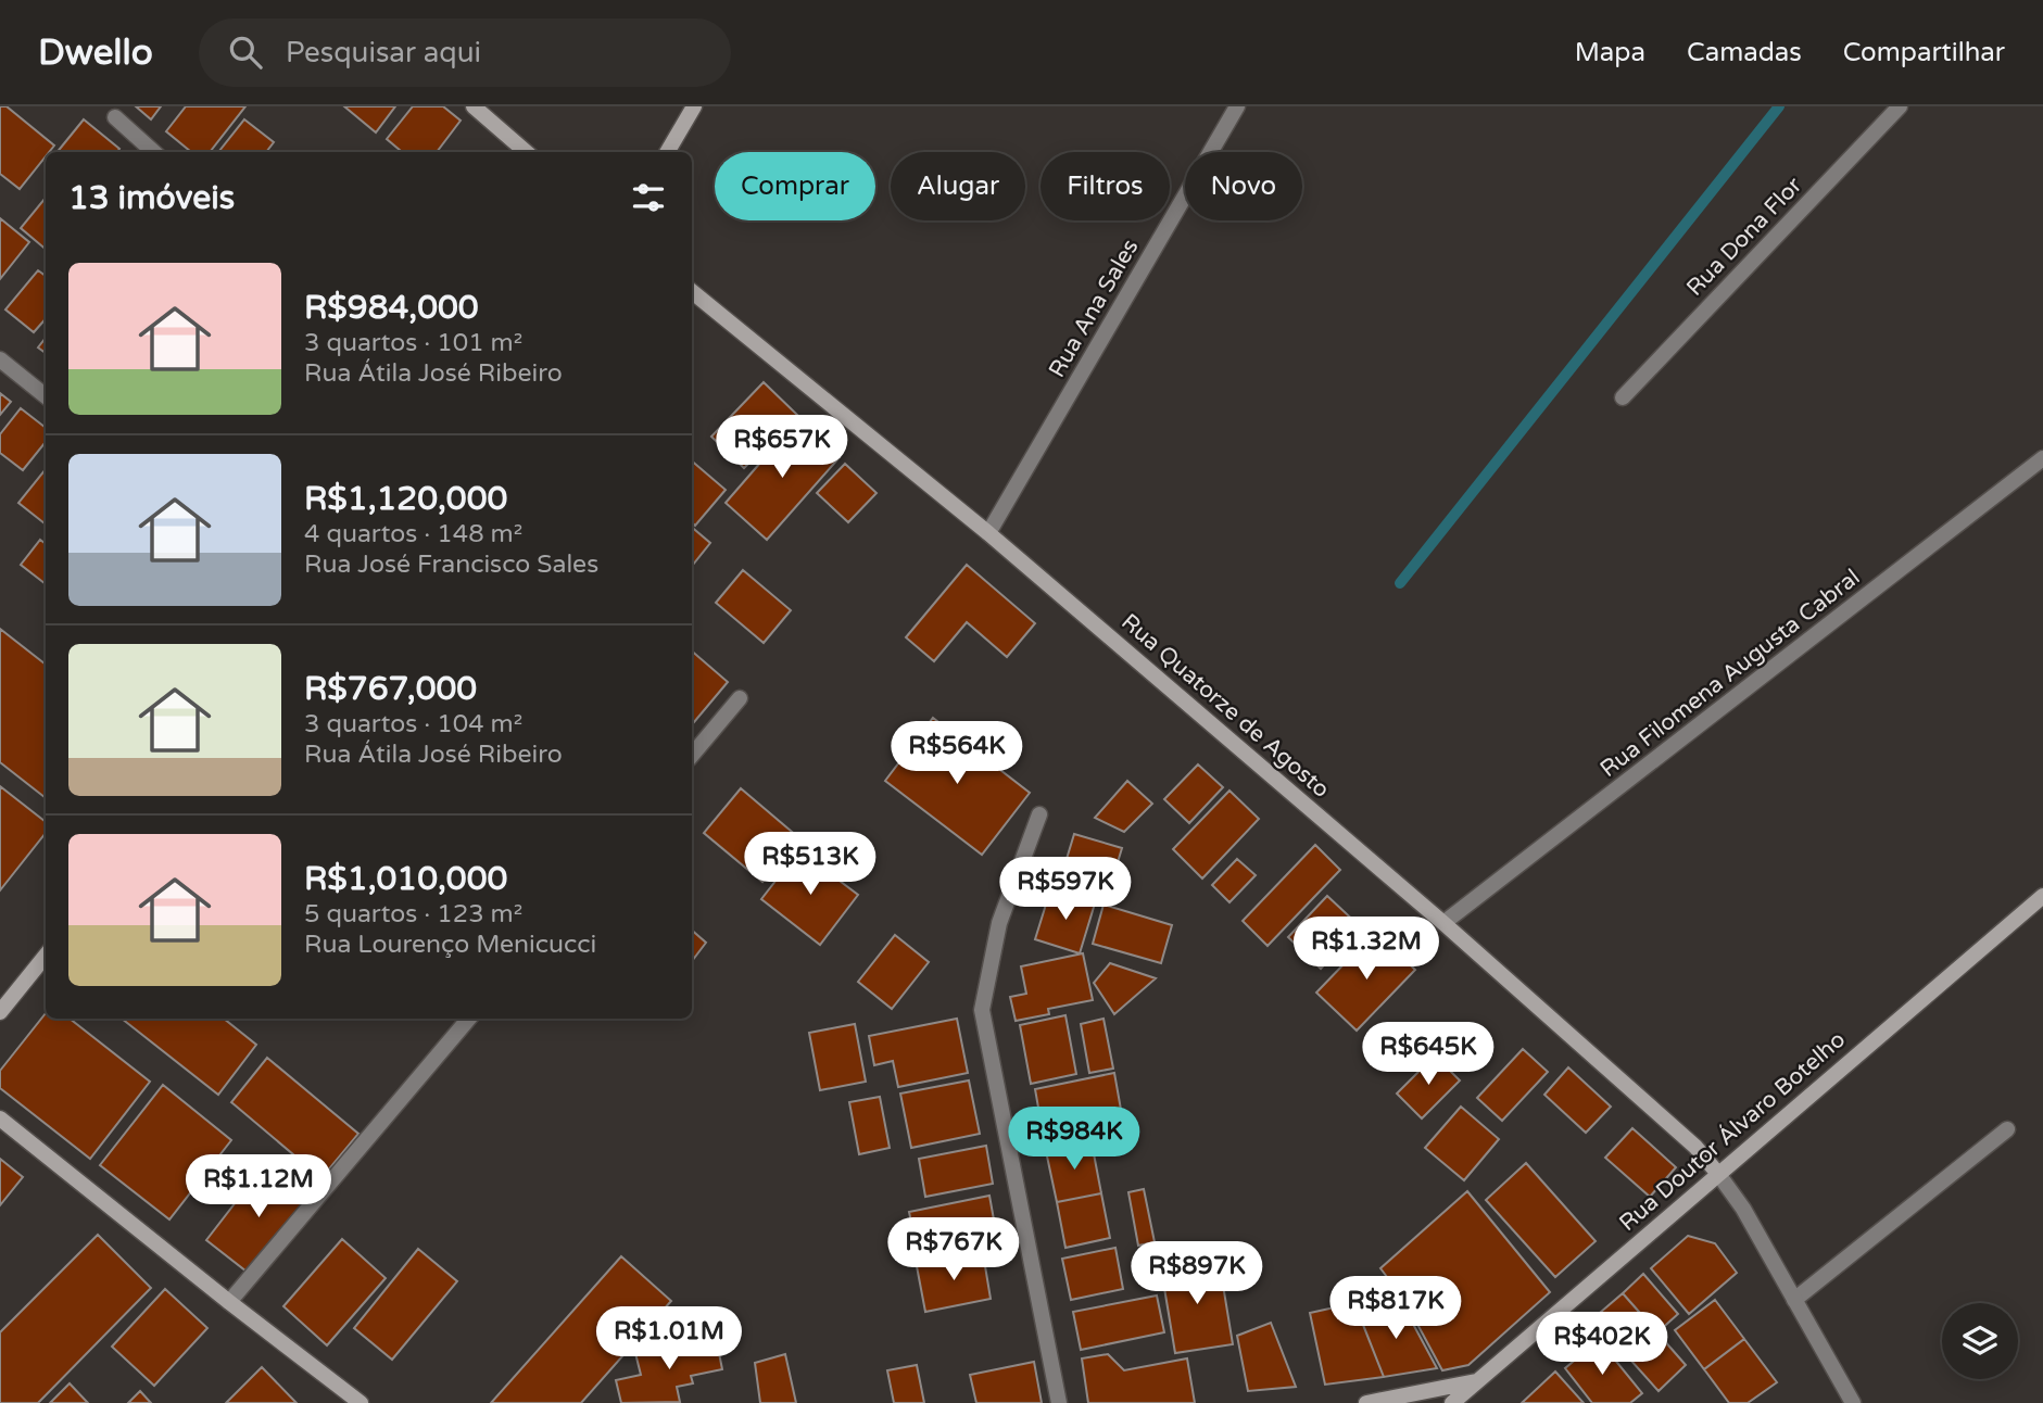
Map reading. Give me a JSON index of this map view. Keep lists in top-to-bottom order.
{
  "streets": {
    "street": [
      "Rua Dona Flor",
      "Rua Ana Sales",
      "Rua Filomena Augusta Cabral",
      "Rua Quatorze de Agosto",
      "Rua Doutor Álvaro Botelho"
    ]
  },
  "crossings": [
    ["Rua Ana Sales", "Rua Quatorze de Agosto"],
    ["Rua Filomena Augusta Cabral", "Rua Quatorze de Agosto"],
    ["Rua Quatorze de Agosto", "Rua Doutor Álvaro Botelho"]
  ],
  "page": {
    "header": "Dwello",
    "search": "Pesquisar aqui",
    "nav": ["Mapa", "Camadas", "Compartilhar"],
    "chip": [
      "Comprar",
      "Alugar",
      "Filtros",
      "Novo"
    ],
    "heading": "13 imóveis",
    "list": [
      {
        "name": "R$984,000",
        "note": "3 quartos · 101 m² · Rua Átila José Ribeiro"
      },
      {
        "name": "R$1,120,000",
        "note": "4 quartos · 148 m² · Rua José Francisco Sales"
      },
      {
        "name": "R$767,000",
        "note": "3 quartos · 104 m² · Rua Átila José Ribeiro"
      },
      {
        "name": "R$1,010,000",
        "note": "5 quartos · 123 m² · Rua Lourenço Menicucci"
      }
    ],
    "price": [
      "R$657K",
      "R$564K",
      "R$513K",
      "R$597K",
      "R$1.32M",
      "R$645K",
      "R$984K",
      "R$1.12M",
      "R$767K",
      "R$897K",
      "R$817K",
      "R$1.01M",
      "R$402K"
    ]
  }
}
